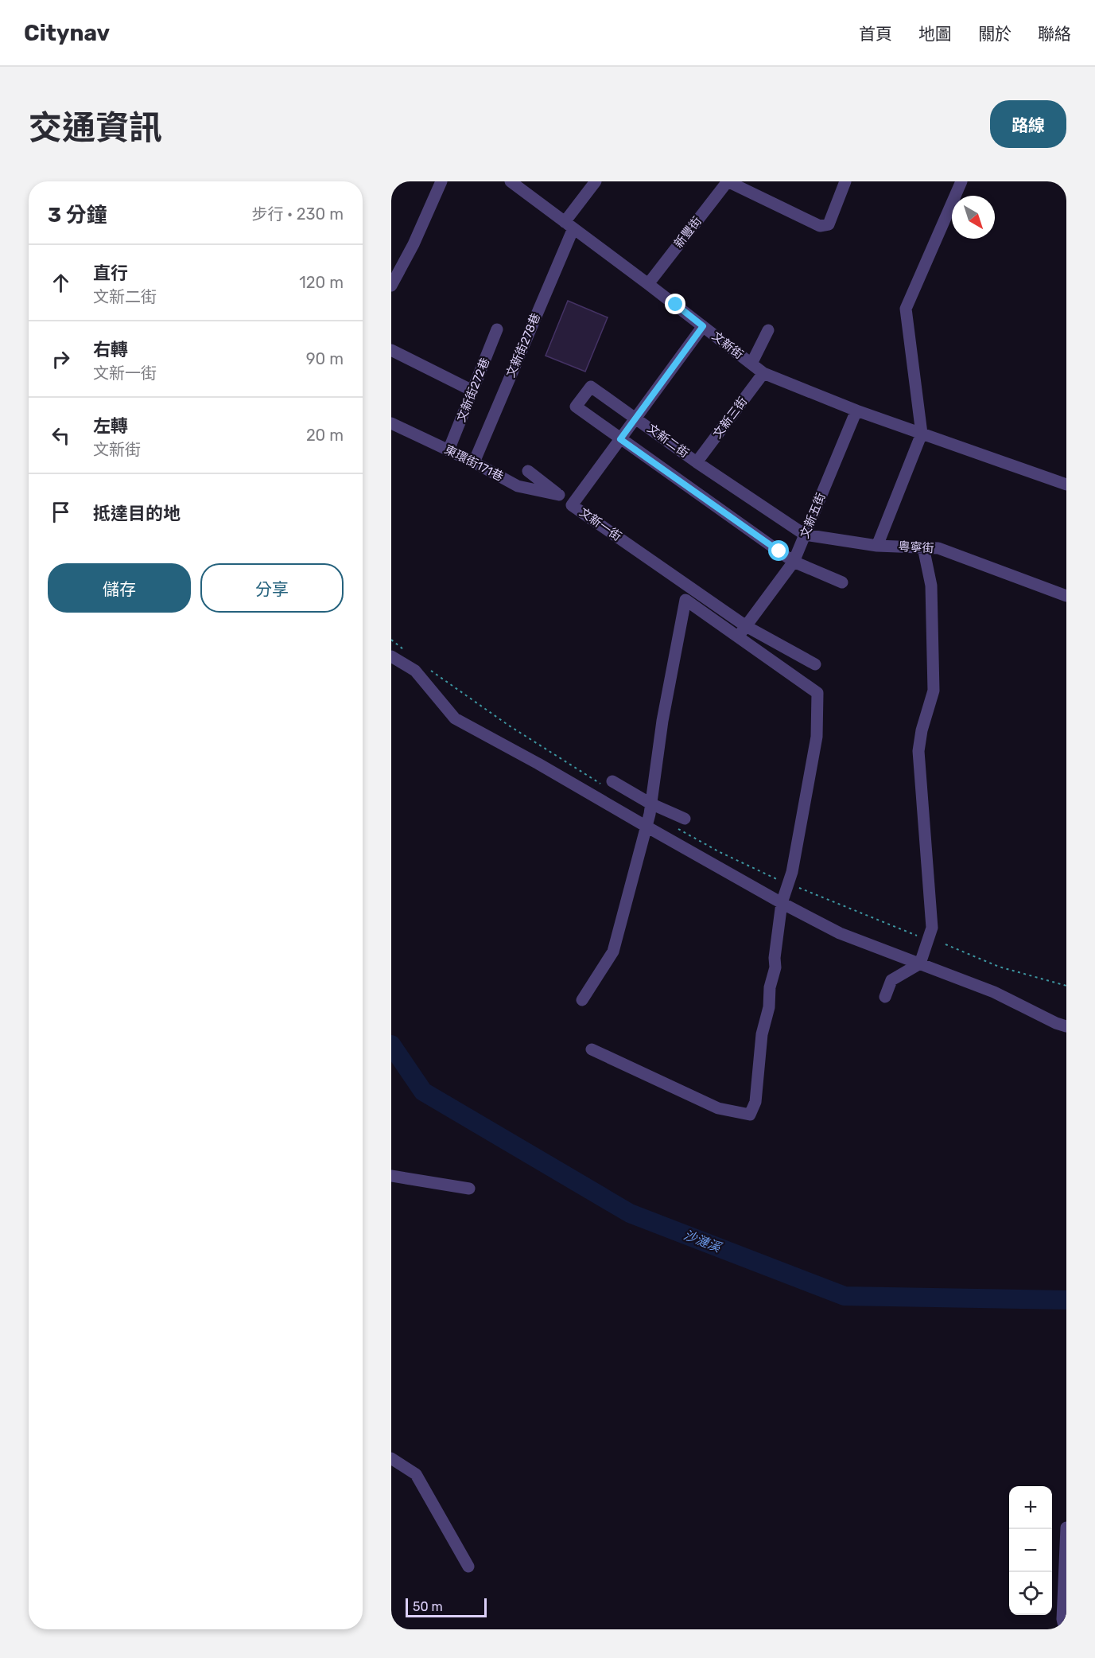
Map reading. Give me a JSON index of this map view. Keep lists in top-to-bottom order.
{
  "streets": {
    "street": [
      "新豐街",
      "文新街278巷",
      "文新街",
      "文新街272巷",
      "文新三街",
      "文新二街",
      "東環街171巷",
      "文新五街",
      "文新一街",
      "粵寧街"
    ]
  },
  "crossings": [
    ["新豐街", "文新街"],
    ["文新街278巷", "文新街"],
    ["文新街278巷", "東環街171巷"],
    ["文新街", "文新三街"],
    ["文新街", "文新五街"],
    ["文新街", "文新一街"],
    ["文新街", "粵寧街"],
    ["文新街272巷", "東環街171巷"],
    ["文新三街", "文新二街"],
    ["文新二街", "文新五街"],
    ["文新二街", "文新一街"],
    ["文新二街", "粵寧街"],
    ["文新五街", "文新一街"]
  ],
  "water": ["沙漣溪"],
  "scale_bar": "50 m",
  "north": "bottom right",
  "page": {
    "header": "Citynav",
    "nav": [
      "首頁",
      "地圖",
      "關於",
      "聯絡"
    ],
    "title": "交通資訊",
    "buttons": [
      "路線",
      ["儲存", "分享"]
    ],
    "heading": ["3 分鐘", "步行 · 230 m"],
    "list": [
      ["直行", "文新二街", "120 m"],
      ["右轉", "文新一街", "90 m"],
      ["左轉", "文新街", "20 m"],
      "抵達目的地"
    ],
    "map_buttons": ["+", "−"],
    "scale": "50 m"
  }
}
